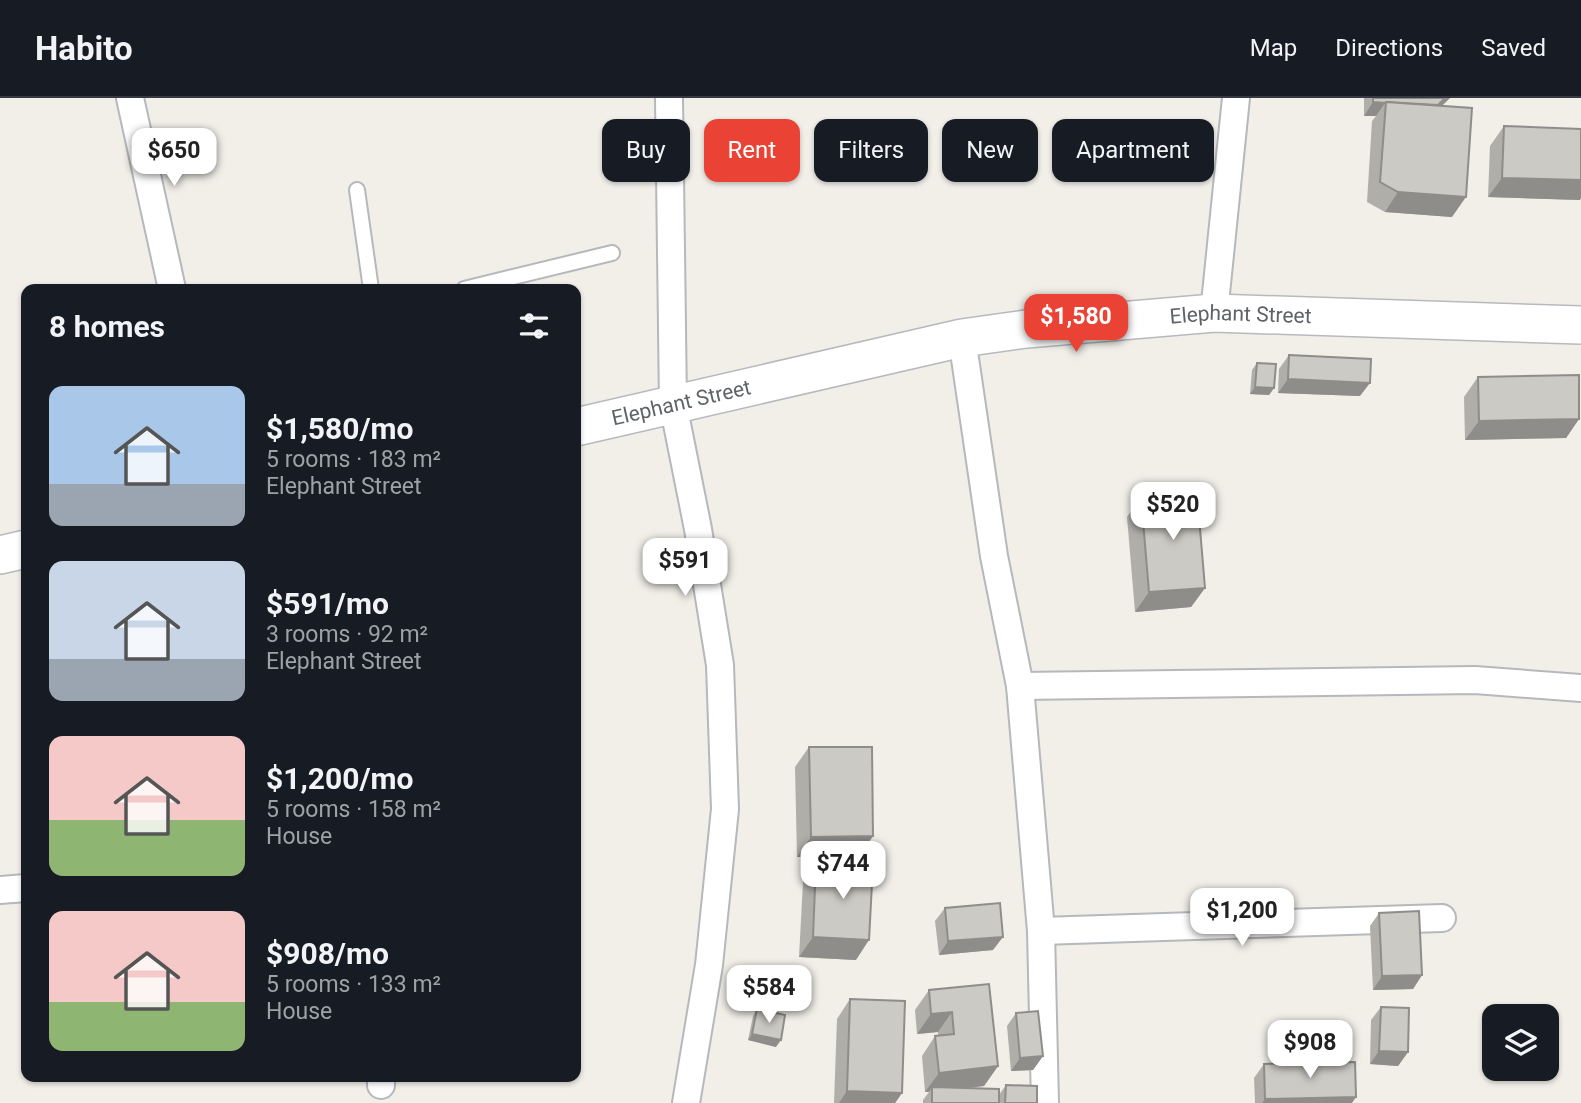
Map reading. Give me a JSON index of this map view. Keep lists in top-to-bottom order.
{
  "streets": {
    "main road": ["Elephant Street"]
  },
  "page": {
    "header": "Habito",
    "nav": ["Map", "Directions", "Saved"],
    "chip": [
      "Buy",
      "Rent",
      "Filters",
      "New",
      "Apartment"
    ],
    "price": [
      "$650",
      "$1,580",
      "$520",
      "$591",
      "$744",
      "$1,200",
      "$584",
      "$908"
    ],
    "heading": "8 homes",
    "list": [
      {
        "name": "$1,580/mo",
        "note": "5 rooms · 183 m² · Elephant Street"
      },
      {
        "name": "$591/mo",
        "note": "3 rooms · 92 m² · Elephant Street"
      },
      {
        "name": "$1,200/mo",
        "note": "5 rooms · 158 m² · House"
      },
      {
        "name": "$908/mo",
        "note": "5 rooms · 133 m² · House"
      }
    ]
  }
}
